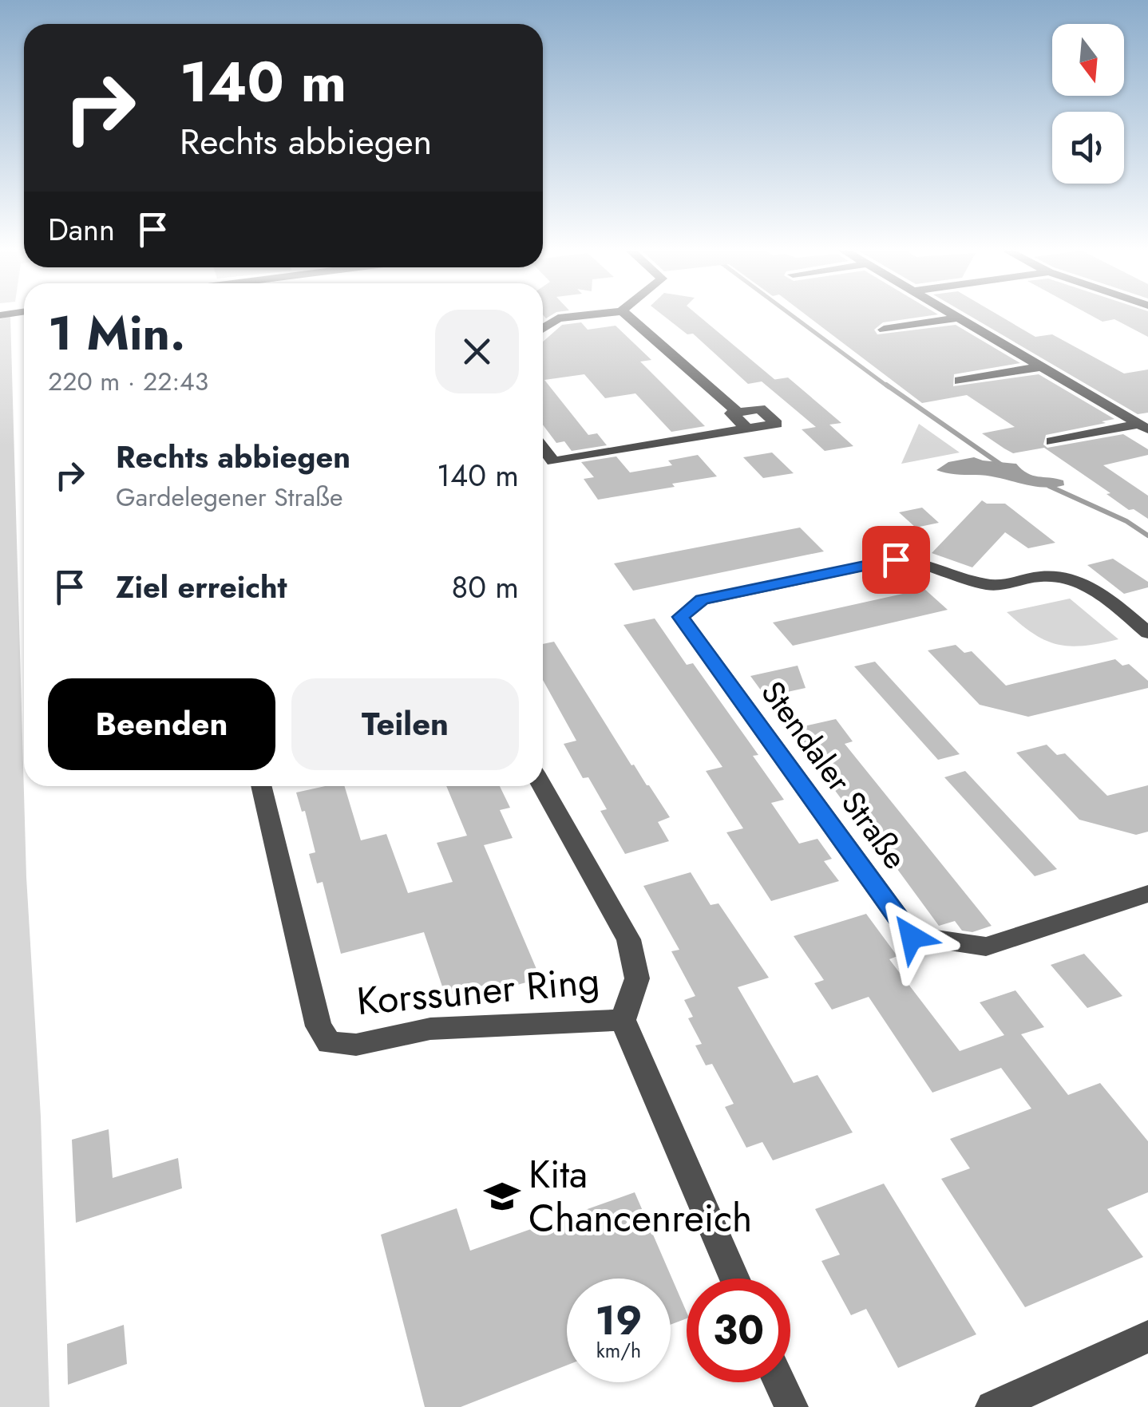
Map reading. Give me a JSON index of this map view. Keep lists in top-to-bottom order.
{
  "streets": {
    "street": ["Stendaler Straße", "Korssuner Ring"]
  },
  "places": {
    "school or university": ["Kita Chancenreich"]
  },
  "north": "bottom",
  "page": {
    "turn": ["140 m", "Rechts abbiegen"],
    "then": "Dann",
    "heading": ["1 Min.", "220 m · 22:43"],
    "list": [
      {
        "name": "Rechts abbiegen",
        "note": "Gardelegener Straße",
        "value": "140 m"
      },
      {
        "name": "Ziel erreicht",
        "value": "80 m"
      }
    ],
    "buttons": ["Beenden", "Teilen"],
    "speed": "19 km/h",
    "limit": "30"
  }
}
